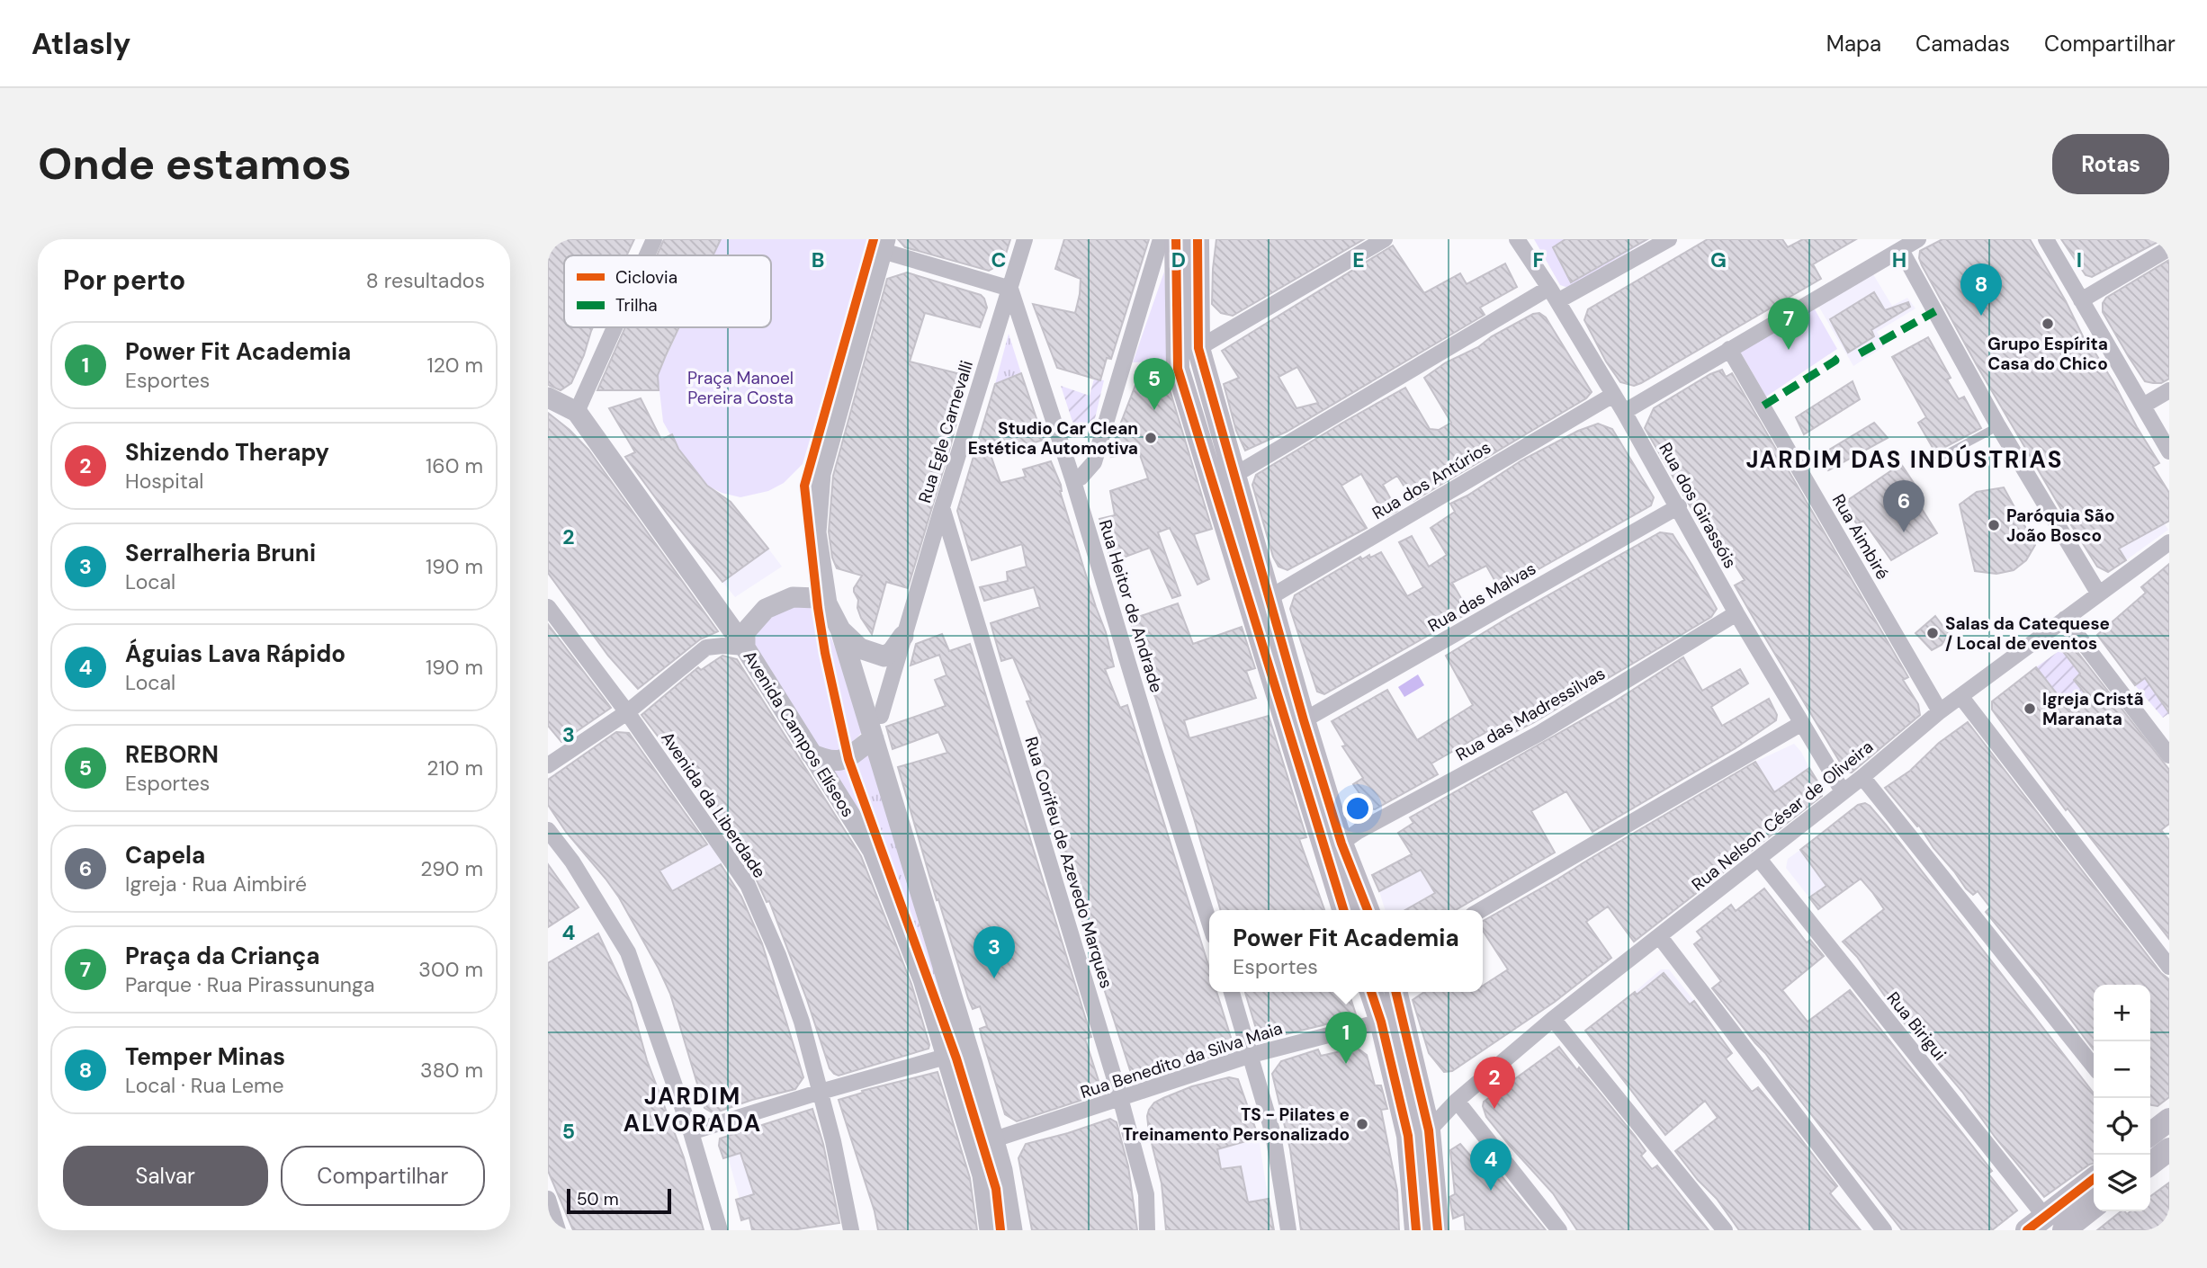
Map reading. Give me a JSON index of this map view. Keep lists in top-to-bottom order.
{
  "streets": {
    "street": [
      "Rua Egle Carnevalli",
      "Rua dos Antúrios",
      "Rua dos Girassóis",
      "Rua Aimbiré",
      "Rua das Malvas",
      "Rua Heitor de Andrade",
      "Rua das Madressilvas",
      "Avenida Campos Elíseos",
      "Avenida da Liberdade",
      "Rua Nelson César de Oliveira",
      "Rua Corifeu de Azevedo Marques",
      "Rua Birigui",
      "Rua Benedito da Silva Maia"
    ]
  },
  "crossings": [
    ["Rua Egle Carnevalli", "Rua Heitor de Andrade"],
    ["Rua Egle Carnevalli", "Rua Corifeu de Azevedo Marques"],
    ["Rua dos Antúrios", "Rua dos Girassóis"],
    ["Rua dos Girassóis", "Rua das Malvas"],
    ["Rua dos Girassóis", "Rua das Madressilvas"],
    ["Rua dos Girassóis", "Rua Nelson César de Oliveira"],
    ["Rua Aimbiré", "Rua Nelson César de Oliveira"],
    ["Rua Nelson César de Oliveira", "Rua Birigui"],
    ["Rua Corifeu de Azevedo Marques", "Rua Benedito da Silva Maia"]
  ],
  "districts": ["JARDIM DAS INDÚSTRIAS", "JARDIM ALVORADA"],
  "parks": ["Praça Manoel Pereira Costa"],
  "places": [
    "Grupo Espírita Casa do Chico",
    "Studio Car Clean Estética Automotiva",
    "Paróquia São João Bosco",
    "Salas da Catequese / Local de eventos",
    "Igreja Cristã Maranata",
    "TS - Pilates e Treinamento Personalizado"
  ],
  "legend": ["Ciclovia", "Trilha"],
  "scale_bar": "50 m",
  "page": {
    "header": "Atlasly",
    "nav": ["Mapa", "Camadas", "Compartilhar"],
    "buttons": [
      "Rotas",
      ["Salvar", "Compartilhar"]
    ],
    "title": "Onde estamos",
    "heading": ["Por perto", "8 resultados"],
    "pins": [
      "8",
      "7",
      "5",
      "6",
      "3",
      "1",
      "2",
      "4"
    ],
    "list": [
      {
        "mark": "1",
        "name": "Power Fit Academia",
        "note": "Esportes",
        "value": "120 m"
      },
      {
        "mark": "2",
        "name": "Shizendo Therapy",
        "note": "Hospital",
        "value": "160 m"
      },
      {
        "mark": "3",
        "name": "Serralheria Bruni",
        "note": "Local",
        "value": "190 m"
      },
      {
        "mark": "4",
        "name": "Águias Lava Rápido",
        "note": "Local",
        "value": "190 m"
      },
      {
        "mark": "5",
        "name": "REBORN",
        "note": "Esportes",
        "value": "210 m"
      },
      {
        "mark": "6",
        "name": "Capela",
        "note": "Igreja · Rua Aimbiré",
        "value": "290 m"
      },
      {
        "mark": "7",
        "name": "Praça da Criança",
        "note": "Parque · Rua Pirassununga",
        "value": "300 m"
      },
      {
        "mark": "8",
        "name": "Temper Minas",
        "note": "Local · Rua Leme",
        "value": "380 m"
      }
    ],
    "popup": ["Power Fit Academia", "Esportes"],
    "map_buttons": ["+", "−"],
    "scale": "50 m"
  },
  "grid": {
    "columns": [
      "B",
      "C",
      "D",
      "E",
      "F",
      "G",
      "H",
      "I"
    ],
    "rows": [
      "2",
      "3",
      "4",
      "5"
    ]
  }
}
